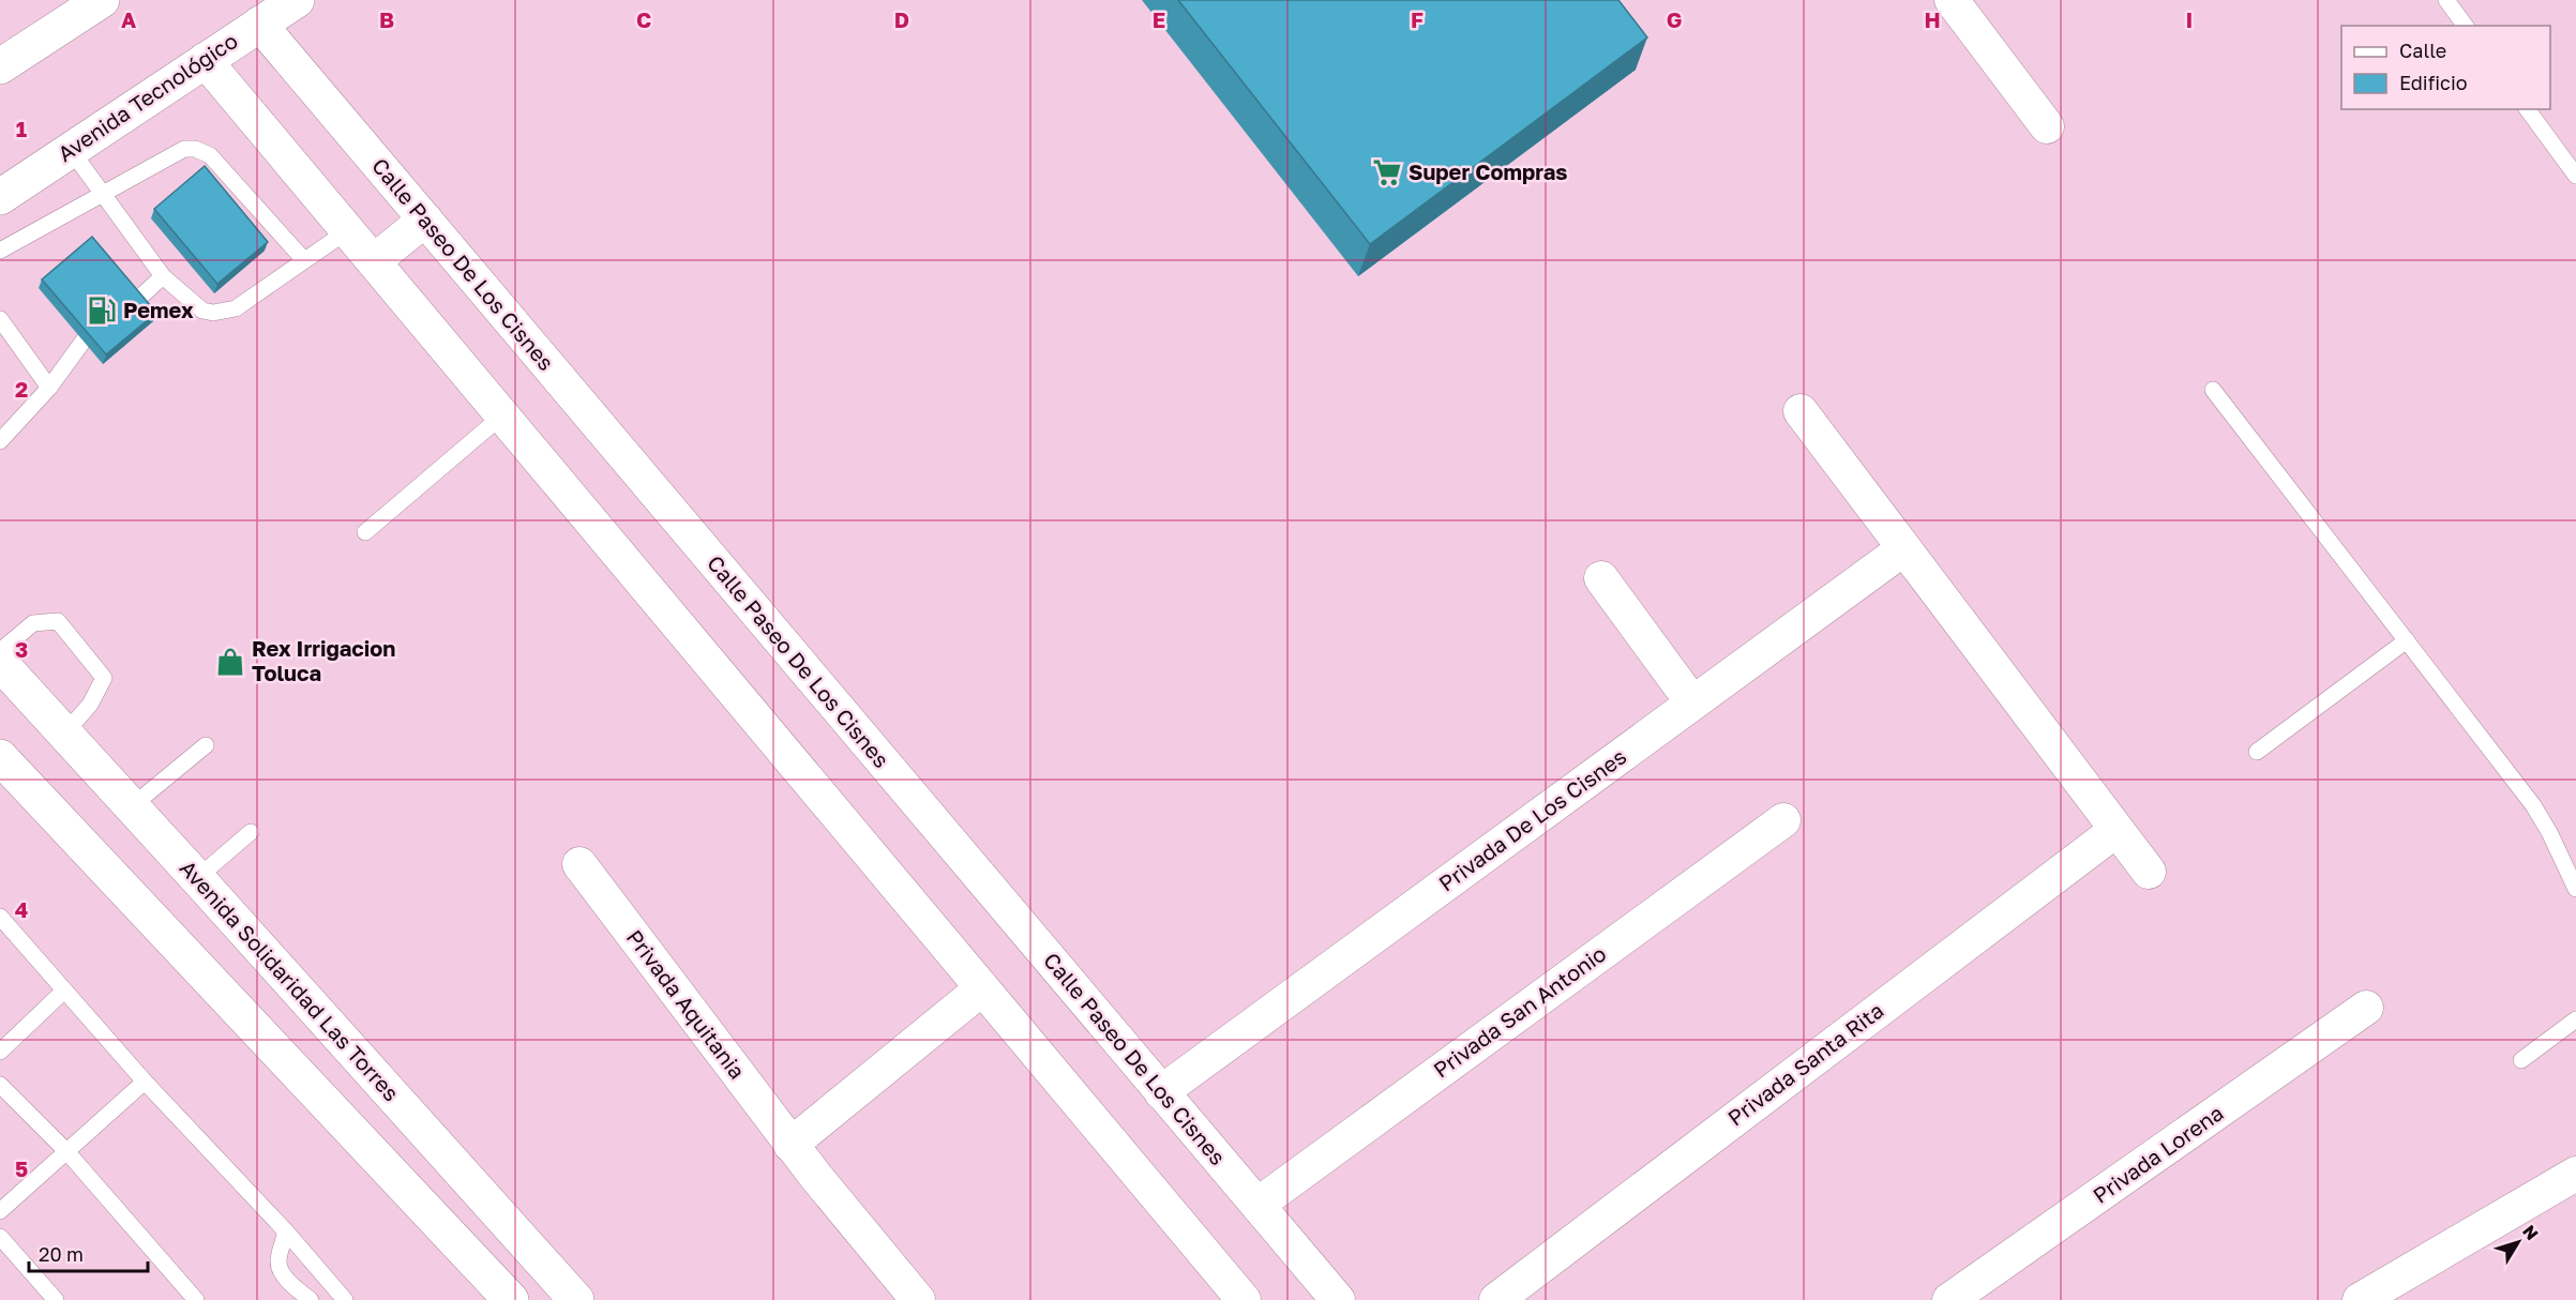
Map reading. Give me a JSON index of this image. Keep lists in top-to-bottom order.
{
  "streets": {
    "main road": ["Avenida Tecnológico", "Avenida Solidaridad Las Torres"],
    "street": [
      "Calle Paseo De Los Cisnes",
      "Privada De Los Cisnes",
      "Privada Aquitania",
      "Privada San Antonio",
      "Privada Santa Rita",
      "Privada Lorena"
    ]
  },
  "crossings": [
    ["Avenida Tecnológico", "Calle Paseo De Los Cisnes"],
    ["Calle Paseo De Los Cisnes", "Privada De Los Cisnes"],
    ["Calle Paseo De Los Cisnes", "Privada San Antonio"]
  ],
  "places": {
    "supermarket": ["Super Compras"],
    "fuel station": ["Pemex"],
    "shop": ["Rex Irrigacion Toluca"]
  },
  "legend": ["Calle", "Edificio"],
  "scale_bar": "20 m",
  "north": "top right",
  "grid": {
    "columns": [
      "A",
      "B",
      "C",
      "D",
      "E",
      "F",
      "G",
      "H",
      "I"
    ],
    "rows": [
      "1",
      "2",
      "3",
      "4",
      "5"
    ]
  }
}
